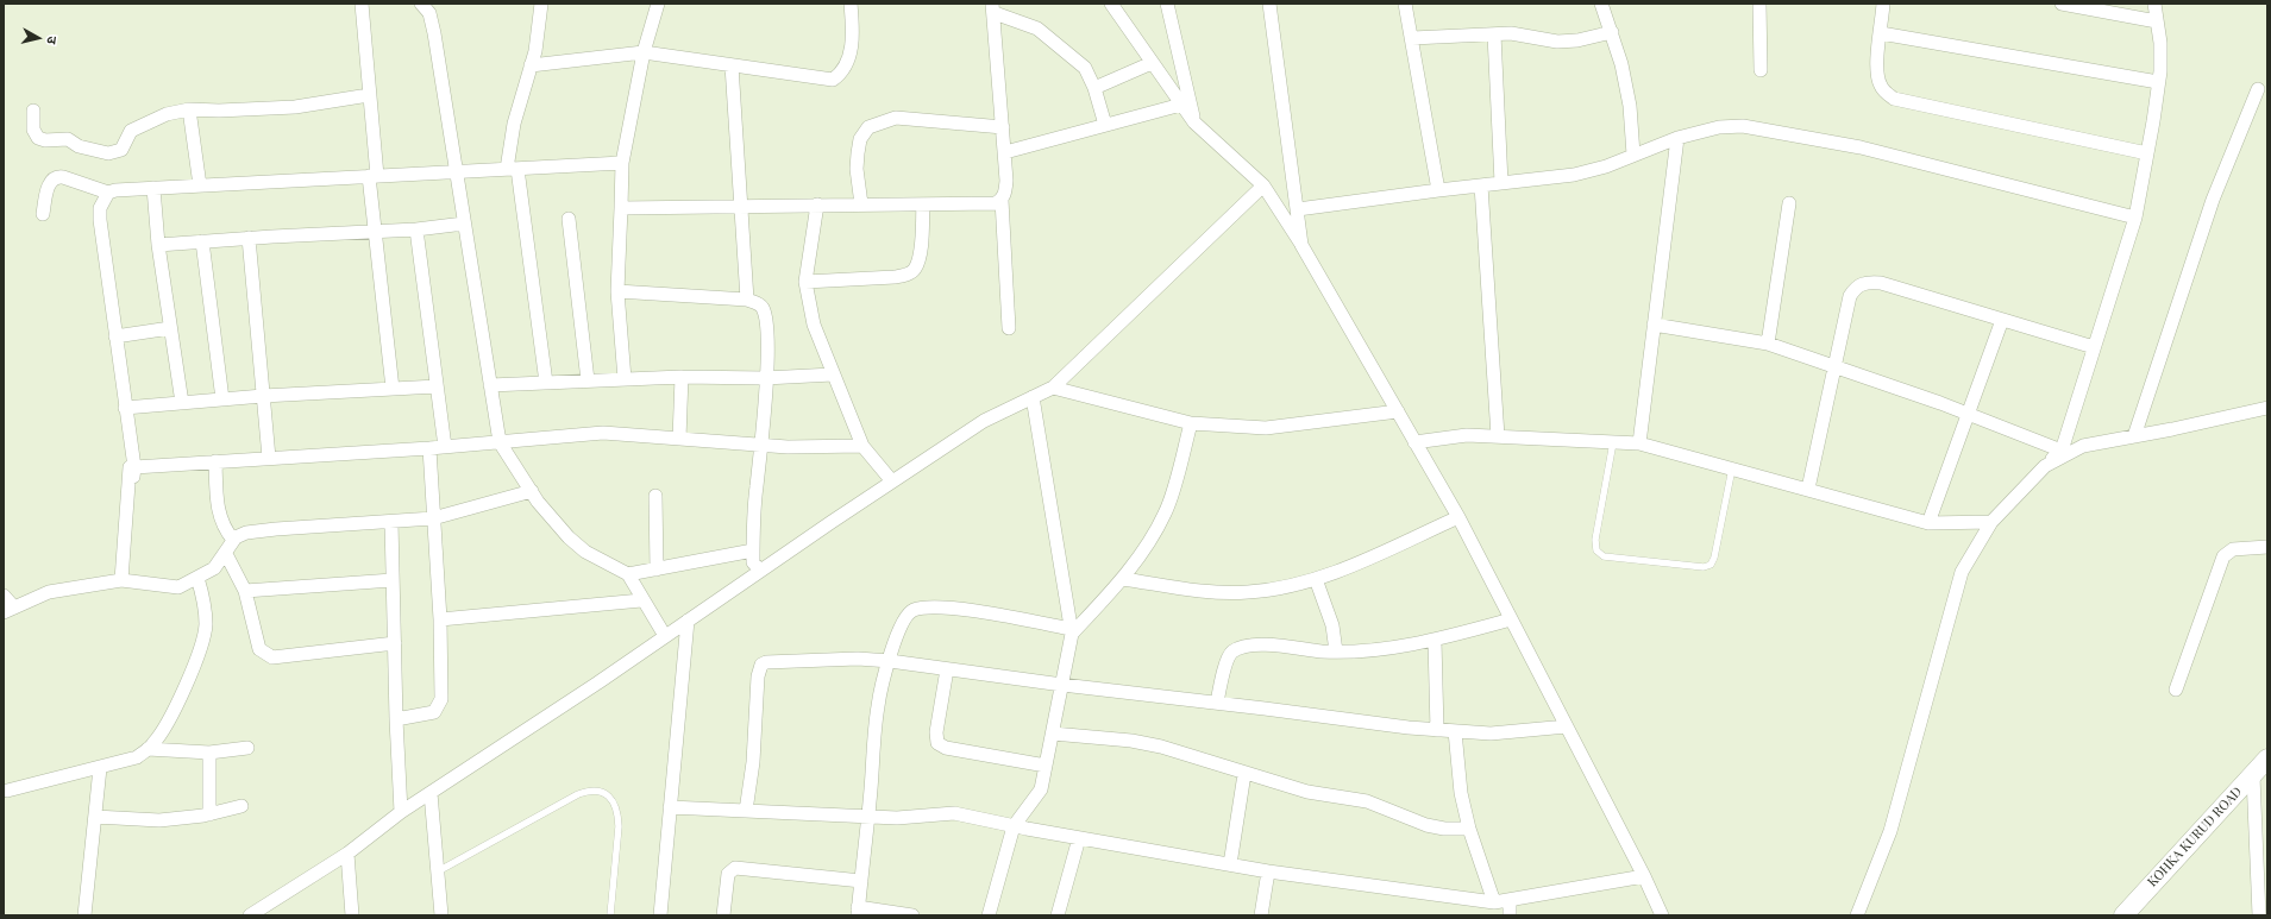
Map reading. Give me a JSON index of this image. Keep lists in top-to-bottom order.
{
  "streets": {
    "main road": ["KOHKA KURUD ROAD"]
  },
  "north": "right"
}
